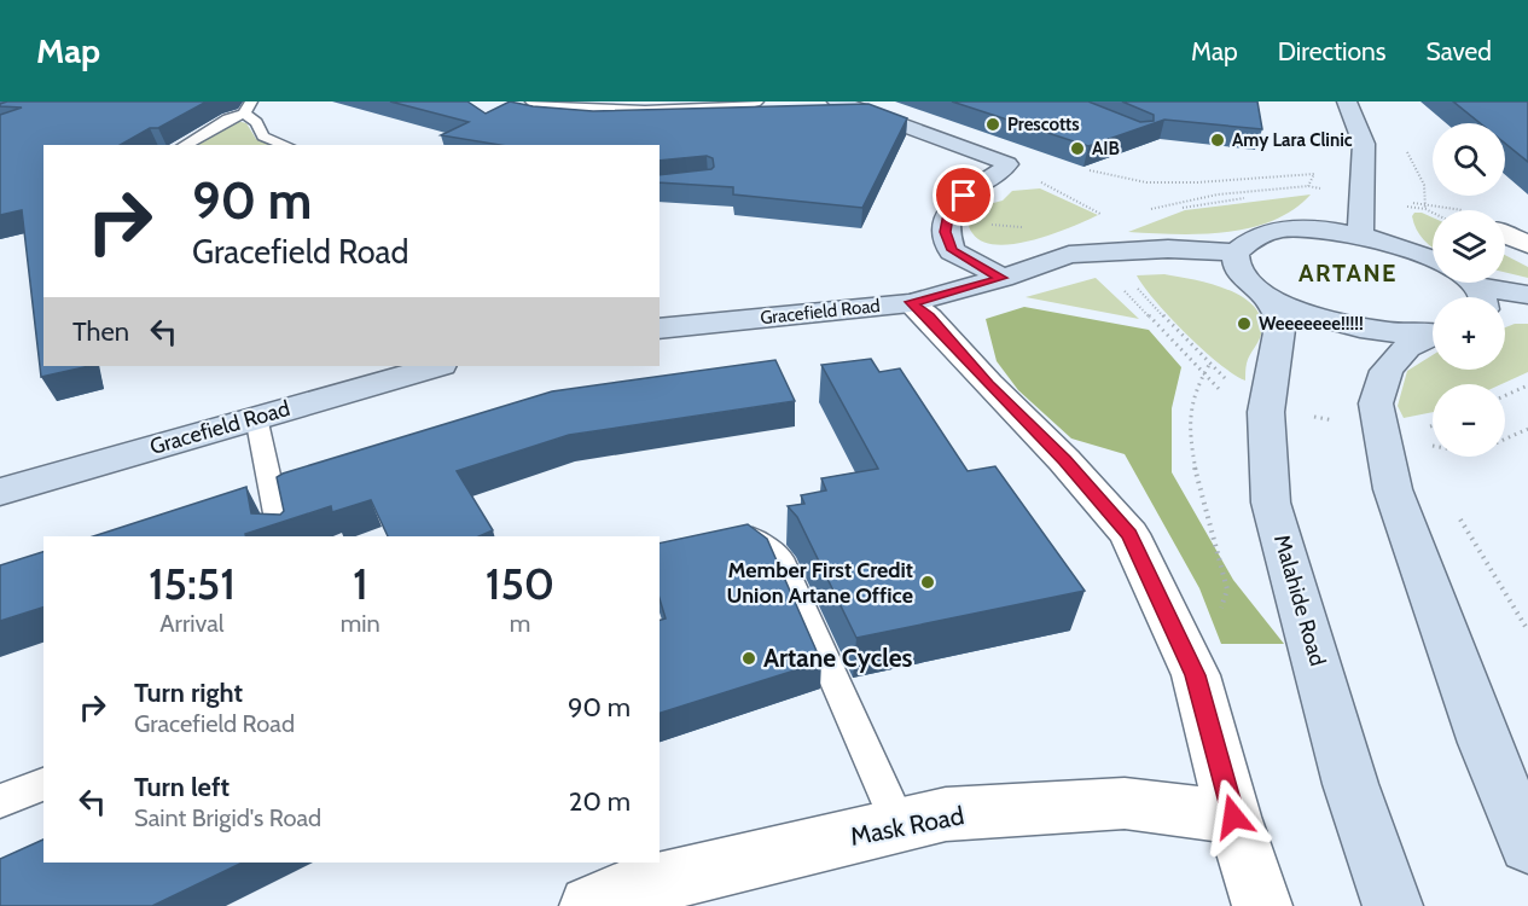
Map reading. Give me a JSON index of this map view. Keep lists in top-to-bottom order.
{
  "streets": {
    "main road": ["Gracefield Road", "Malahide Road"],
    "street": ["Mask Road"]
  },
  "districts": ["ARTANE"],
  "places": [
    "Prescotts",
    "Amy Lara Clinic",
    "AIB",
    "Weeeeeee!!!!!",
    "Member First Credit Union Artane Office",
    "Artane Cycles"
  ],
  "page": {
    "header": "Map",
    "nav": ["Map", "Directions", "Saved"],
    "map_buttons": ["+", "−"],
    "turn": ["90 m", "Gracefield Road"],
    "then": "Then",
    "eta": [
      "15:51",
      "Arrival",
      "1",
      "min",
      "150",
      "m"
    ],
    "list": [
      {
        "name": "Turn right",
        "note": "Gracefield Road",
        "value": "90 m"
      },
      {
        "name": "Turn left",
        "note": "Saint Brigid's Road",
        "value": "20 m"
      }
    ]
  }
}
